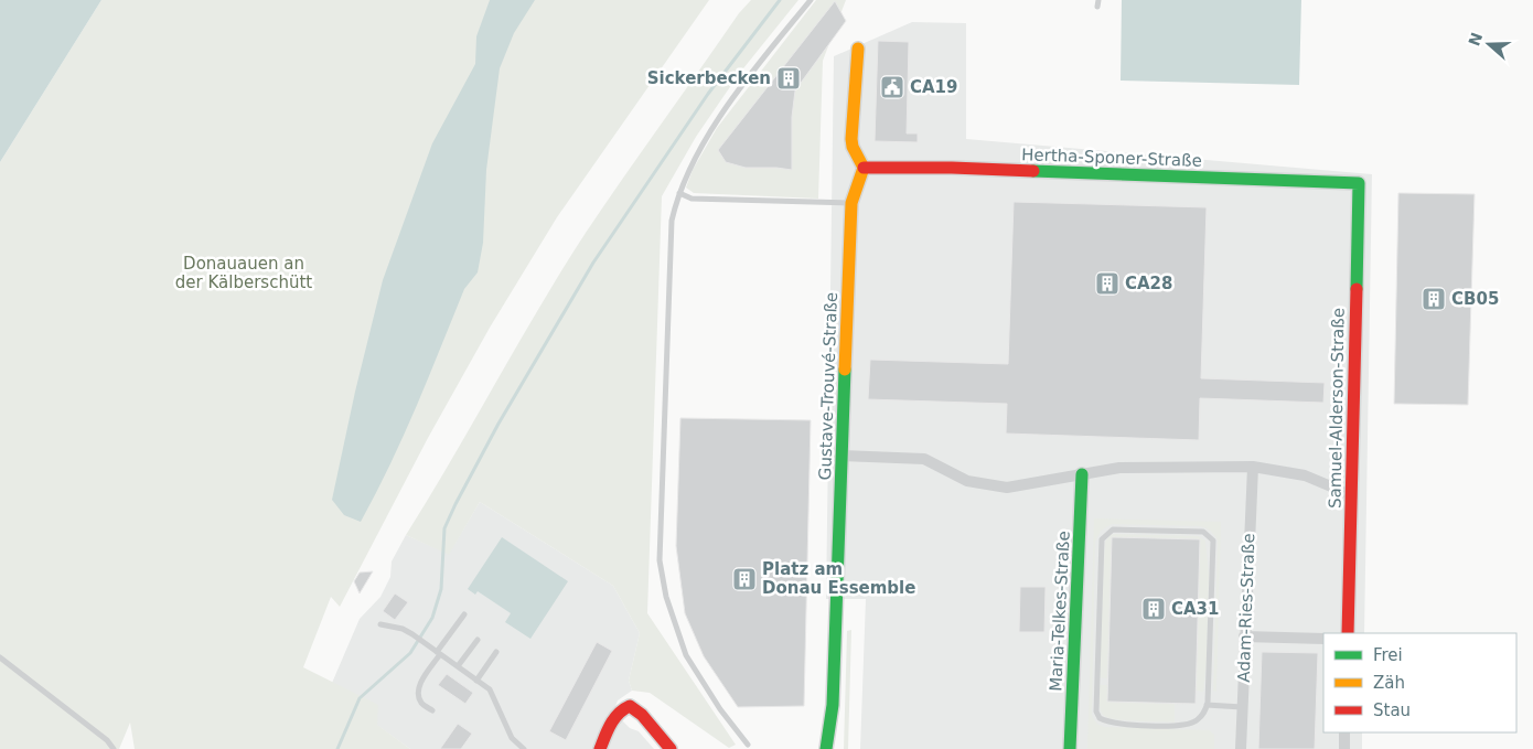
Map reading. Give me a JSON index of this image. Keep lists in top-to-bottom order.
{
  "streets": {
    "street": [
      "Hertha-Sponer-Straße",
      "Gustave-Trouvé-Straße",
      "Samuel-Alderson-Straße",
      "Adam-Ries-Straße",
      "Maria-Telkes-Straße"
    ]
  },
  "crossings": [
    ["Hertha-Sponer-Straße", "Gustave-Trouvé-Straße"],
    ["Hertha-Sponer-Straße", "Samuel-Alderson-Straße"]
  ],
  "parks": ["Donauauen an der Kälberschütt"],
  "places": {
    "building": [
      "Sickerbecken",
      "CA28",
      "CB05",
      "Platz am Donau Essemble",
      "CA31"
    ],
    "public building": ["CA19"]
  },
  "legend": ["Frei", "Zäh", "Stau"],
  "north": "left"
}
